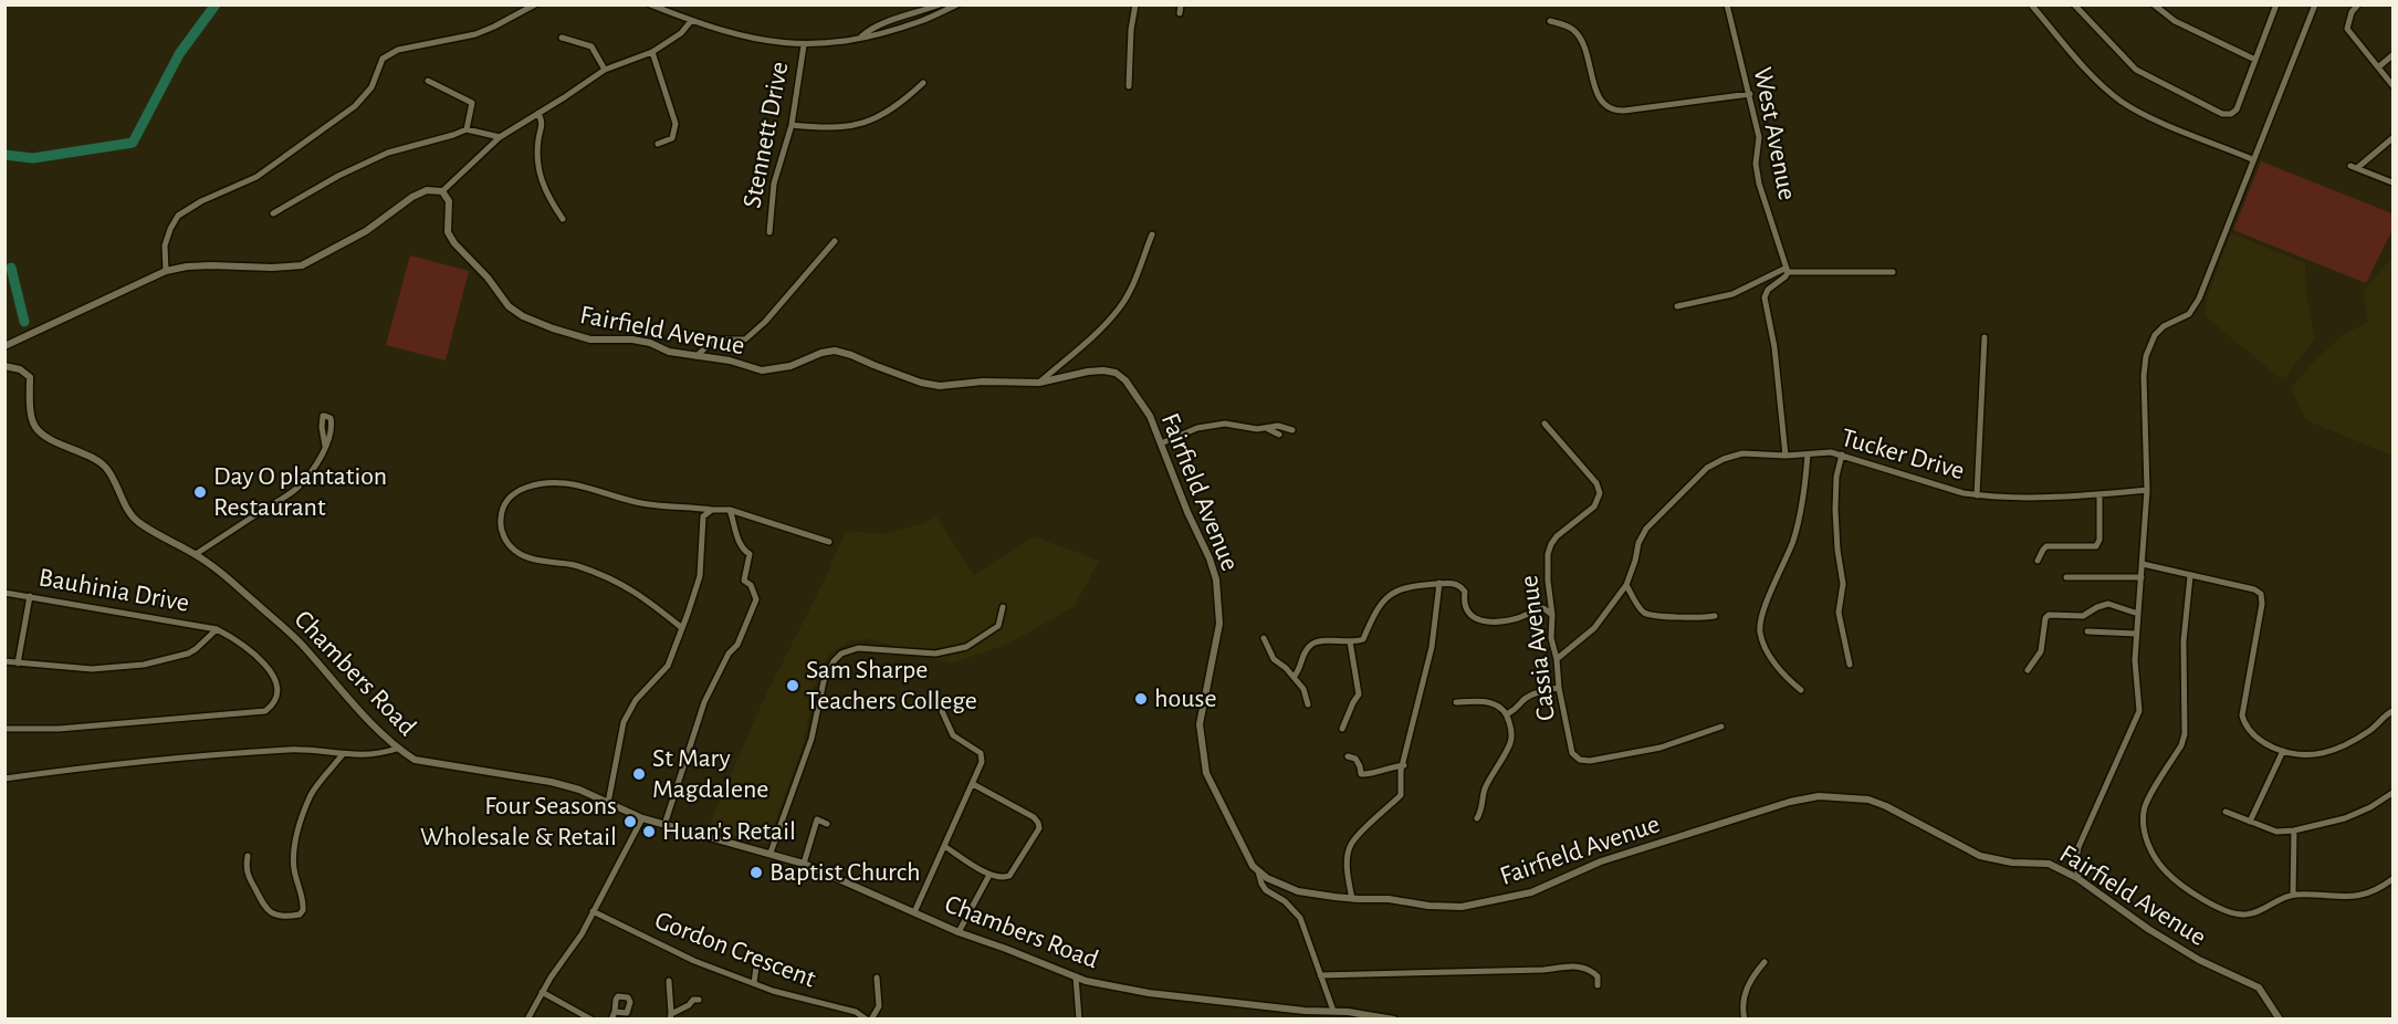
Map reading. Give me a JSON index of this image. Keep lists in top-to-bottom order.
{
  "streets": {
    "street": [
      "West Avenue",
      "Stennett Drive",
      "Fairfield Avenue",
      "Tucker Drive",
      "Bauhinia Drive",
      "Cassia Avenue",
      "Chambers Road",
      "Gordon Crescent"
    ]
  },
  "crossings": [
    ["Tucker Drive", "Cassia Avenue"]
  ],
  "places": [
    "Day O plantation Restaurant",
    "Sam Sharpe Teachers College",
    "house",
    "St Mary Magdalene",
    "Four Seasons Wholesale & Retail",
    "Huan's Retail",
    "Baptist Church"
  ]
}
